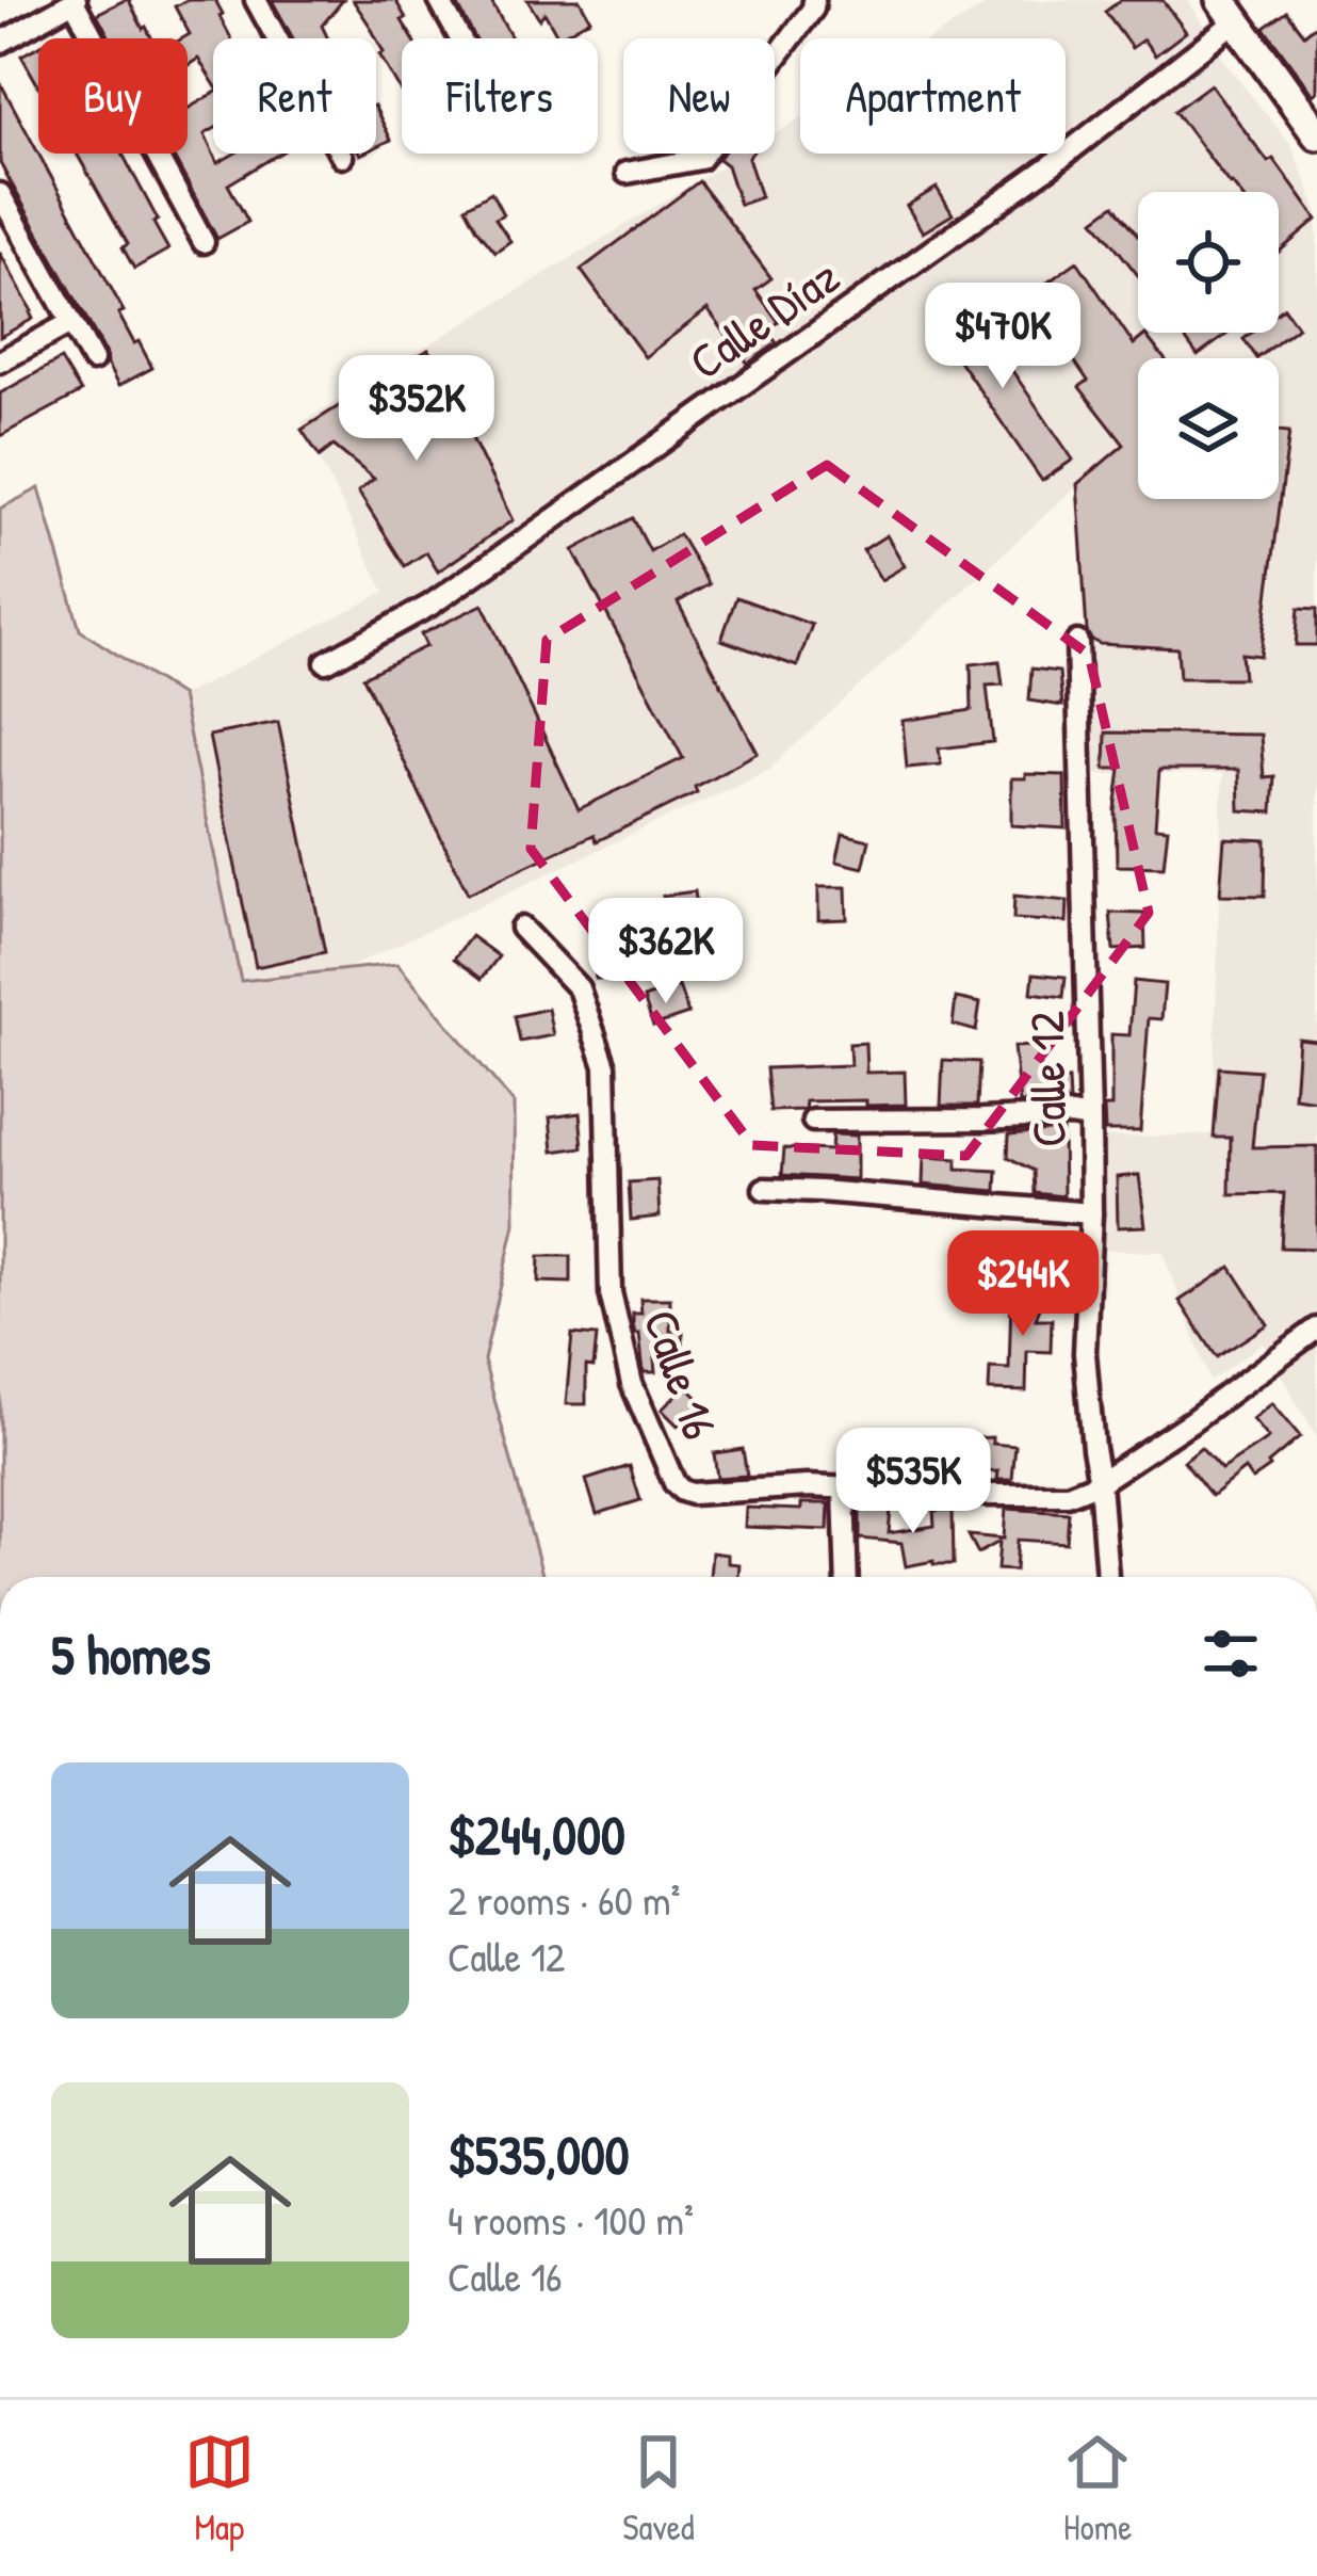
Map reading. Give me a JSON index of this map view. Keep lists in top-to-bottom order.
{
  "streets": {
    "street": ["Calle Díaz", "Calle 12", "Calle 16"]
  },
  "crossings": [
    ["Calle 12", "Calle 16"]
  ],
  "page": {
    "chip": [
      "Buy",
      "Rent",
      "Filters",
      "New",
      "Apartment"
    ],
    "price": [
      "$470K",
      "$352K",
      "$362K",
      "$244K",
      "$535K"
    ],
    "heading": "5 homes",
    "list": [
      {
        "name": "$244,000",
        "note": "2 rooms · 60 m² · Calle 12"
      },
      {
        "name": "$535,000",
        "note": "4 rooms · 100 m² · Calle 16"
      }
    ],
    "tabs": ["Map", "Saved", "Home"]
  }
}
